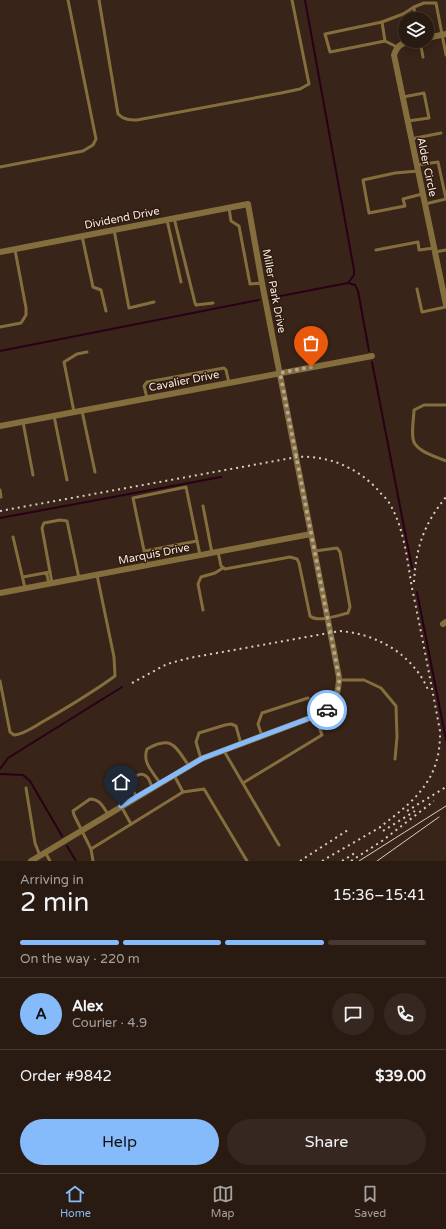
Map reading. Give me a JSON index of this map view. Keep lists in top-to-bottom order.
{
  "streets": {
    "street": [
      "Alder Circle",
      "Dividend Drive",
      "Miller Park Drive",
      "Cavalier Drive",
      "Marquis Drive"
    ]
  },
  "crossings": [
    ["Dividend Drive", "Miller Park Drive"],
    ["Miller Park Drive", "Cavalier Drive"],
    ["Miller Park Drive", "Marquis Drive"]
  ],
  "page": {
    "heading": ["2 min", "Arriving in", "15:36–15:41"],
    "panel": [
      "Alex",
      "Courier · 4.9",
      "Order #9842",
      "$39.00"
    ],
    "bar": "On the way · 220 m",
    "round": "A",
    "buttons": ["Help", "Share"],
    "tabs": ["Home", "Map", "Saved"]
  }
}
